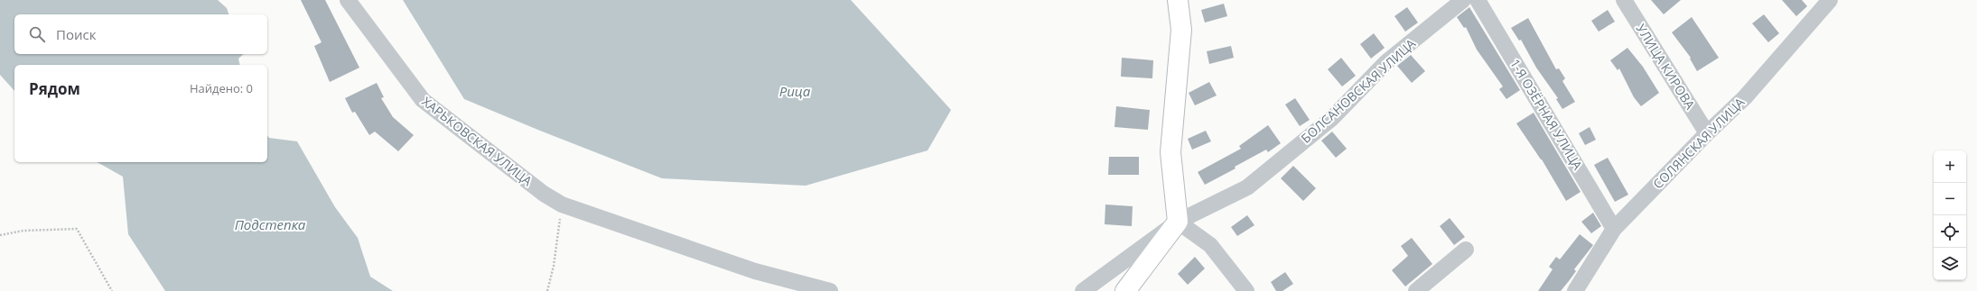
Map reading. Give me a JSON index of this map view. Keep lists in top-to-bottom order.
{
  "streets": {
    "street": [
      "УЛИЦА КИРОВА",
      "БОЛСАНОВСКАЯ УЛИЦА",
      "1-Я ОЗЁРНАЯ УЛИЦА",
      "ХАРЬКОВСКАЯ УЛИЦА",
      "СОЛЯНСКАЯ УЛИЦА"
    ]
  },
  "crossings": [
    ["УЛИЦА КИРОВА", "СОЛЯНСКАЯ УЛИЦА"],
    ["1-Я ОЗЁРНАЯ УЛИЦА", "СОЛЯНСКАЯ УЛИЦА"]
  ],
  "water": ["Рица", "Подстепка"],
  "page": {
    "search": "Поиск",
    "heading": ["Рядом", "Найдено: 0"],
    "map_buttons": ["+", "−"]
  }
}
